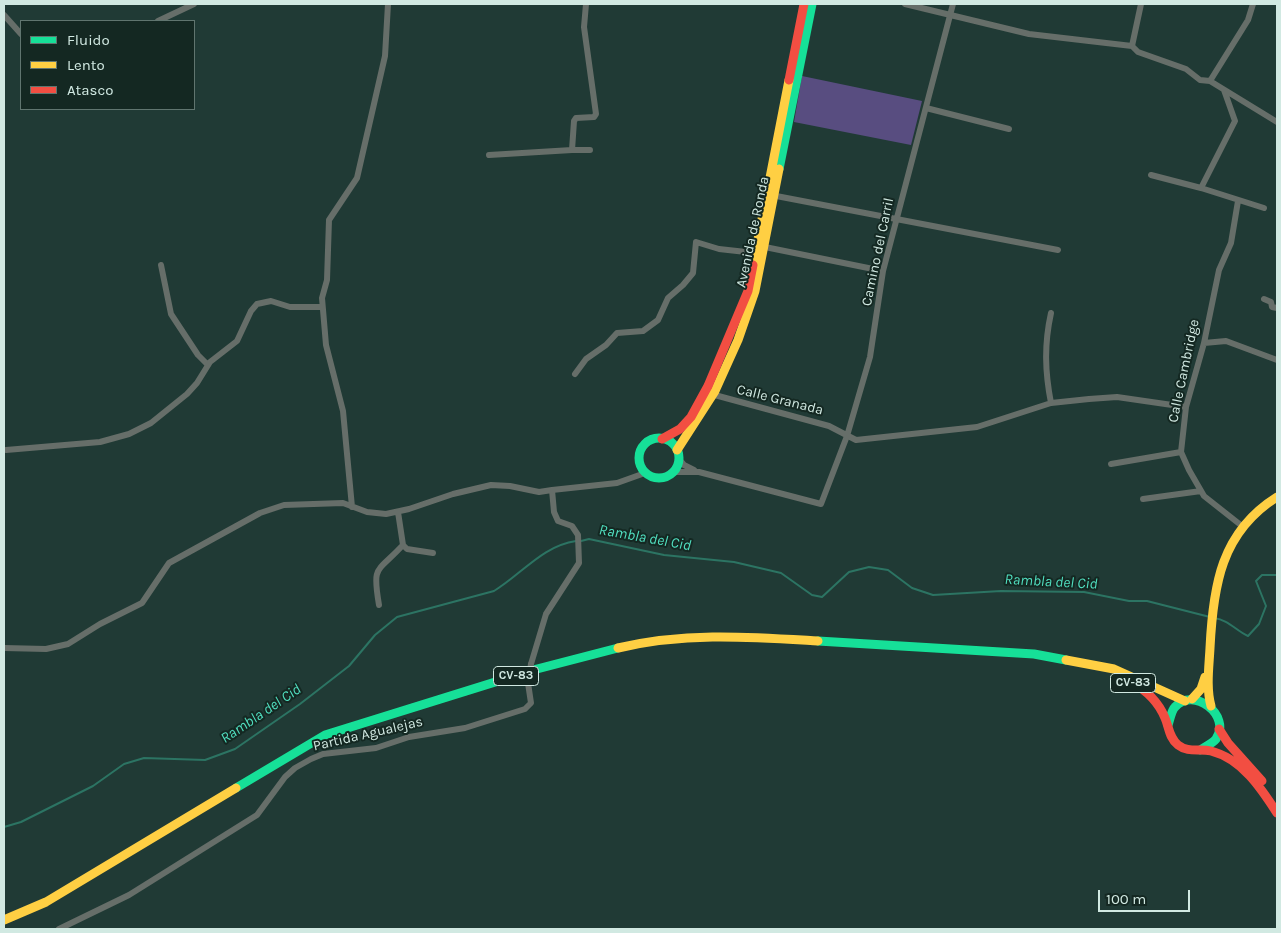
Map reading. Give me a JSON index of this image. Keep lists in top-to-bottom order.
{
  "streets": {
    "main road": ["Avenida de Ronda", "CV-83"],
    "street": [
      "Camino del Carril",
      "Calle Cambridge",
      "Calle Granada",
      "Partida Agualejas"
    ]
  },
  "crossings": [
    ["Avenida de Ronda", "Calle Granada"],
    ["Camino del Carril", "Calle Granada"]
  ],
  "water": ["Rambla del Cid"],
  "legend": ["Fluido", "Lento", "Atasco"],
  "scale_bar": "100 m"
}
